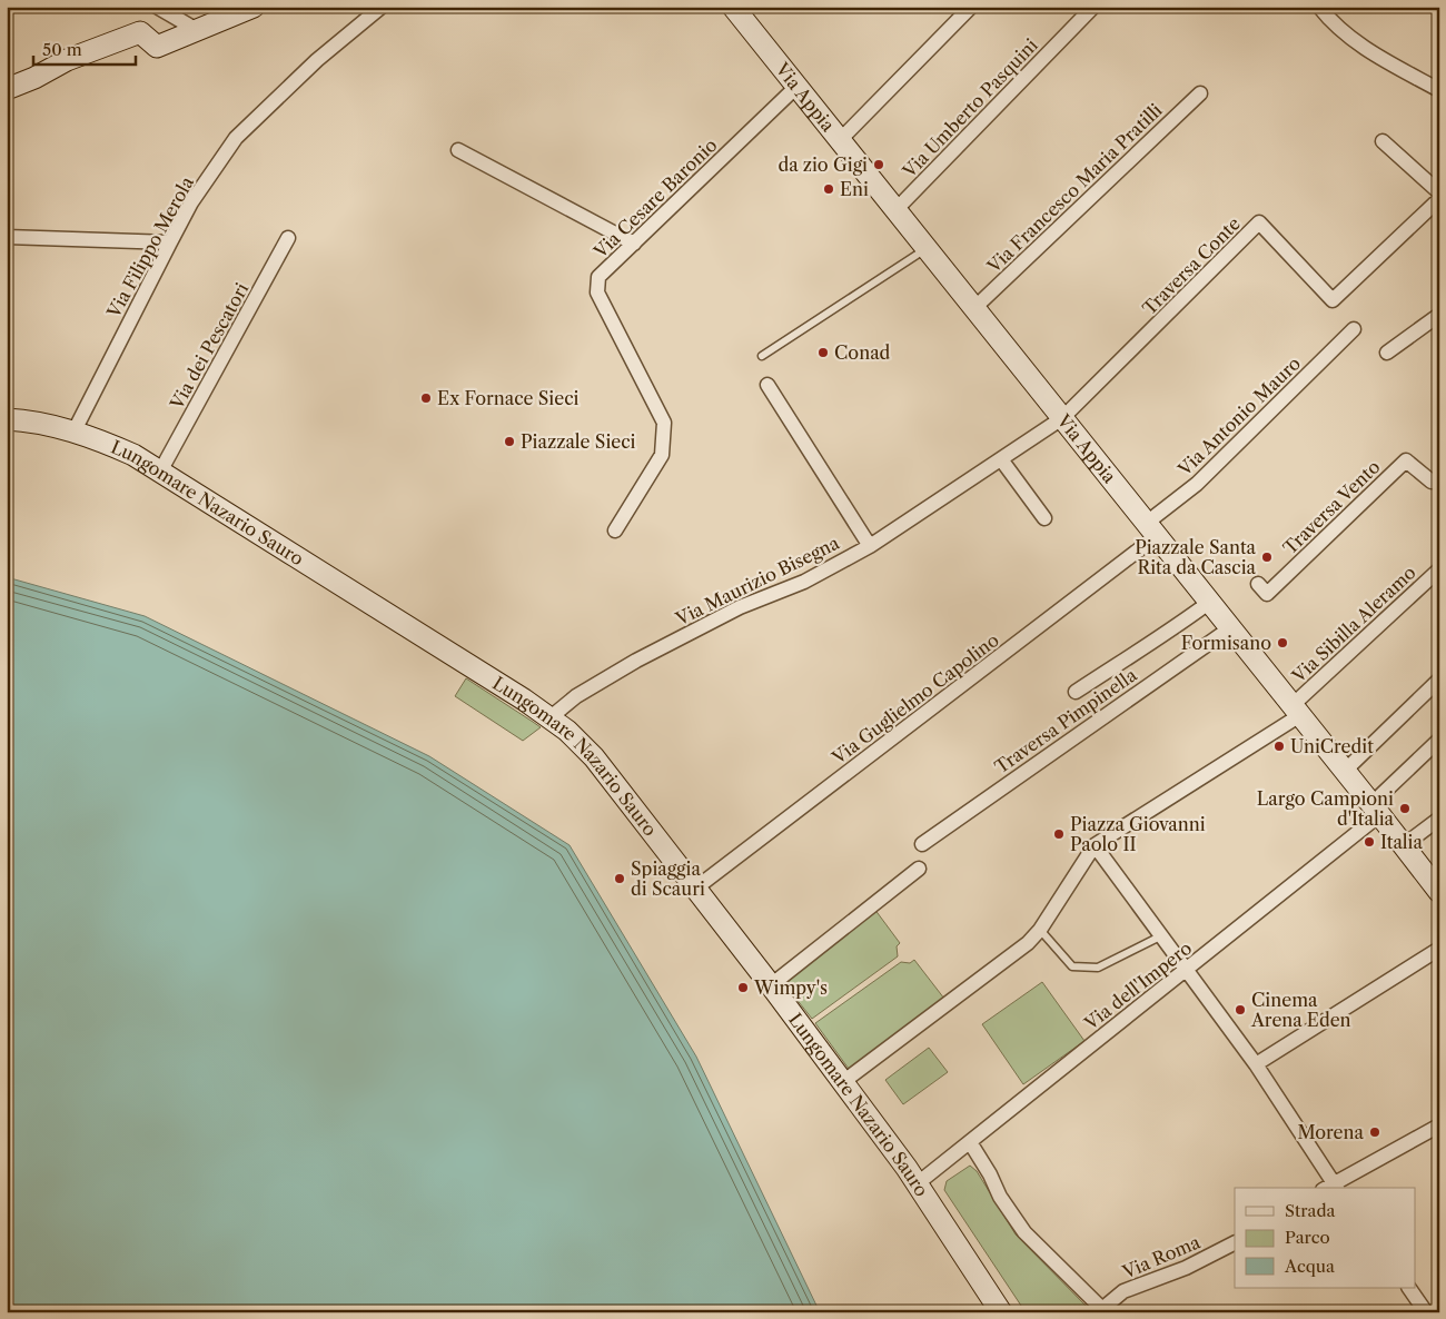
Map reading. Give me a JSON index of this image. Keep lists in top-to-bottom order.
{
  "streets": {
    "street": [
      "Via Appia",
      "Via Umberto Pasquini",
      "Via Francesco Maria Pratilli",
      "Via Cesare Baronio",
      "Via Filippo Merola",
      "Traversa Conte",
      "Via dei Pescatori",
      "Via Antonio Mauro",
      "Lungomare Nazario Sauro",
      "Traversa Vento",
      "Via Maurizio Bisegna",
      "Via Sibilla Aleramo",
      "Via Guglielmo Capolino",
      "Traversa Pimpinella",
      "Via dell'Impero",
      "Via Roma"
    ]
  },
  "crossings": [
    ["Via Appia", "Via Umberto Pasquini"],
    ["Via Appia", "Via Francesco Maria Pratilli"],
    ["Via Appia", "Via Cesare Baronio"],
    ["Via Appia", "Traversa Conte"],
    ["Via Appia", "Via Antonio Mauro"],
    ["Via Appia", "Via Maurizio Bisegna"],
    ["Via Appia", "Via Sibilla Aleramo"],
    ["Via Appia", "Via Guglielmo Capolino"],
    ["Via Appia", "Traversa Pimpinella"],
    ["Via Appia", "Via dell'Impero"],
    ["Via Filippo Merola", "Lungomare Nazario Sauro"],
    ["Traversa Conte", "Via Maurizio Bisegna"],
    ["Via dei Pescatori", "Lungomare Nazario Sauro"],
    ["Via Antonio Mauro", "Via Guglielmo Capolino"],
    ["Lungomare Nazario Sauro", "Via Maurizio Bisegna"],
    ["Lungomare Nazario Sauro", "Via Guglielmo Capolino"],
    ["Lungomare Nazario Sauro", "Via dell'Impero"]
  ],
  "places": [
    "da zio Gigi",
    "Eni",
    "Conad",
    "Ex Fornace Sieci",
    "Piazzale Sieci",
    "Piazzale Santa Rita da Cascia",
    "Formisano",
    "UniCredit",
    "Largo Campioni d'Italia",
    "Piazza Giovanni Paolo II",
    "Italia",
    "Spiaggia di Scauri",
    "Wimpy's",
    "Cinema Arena Eden",
    "Morena"
  ],
  "legend": ["Strada", "Parco", "Acqua"],
  "scale_bar": "50 m"
}
